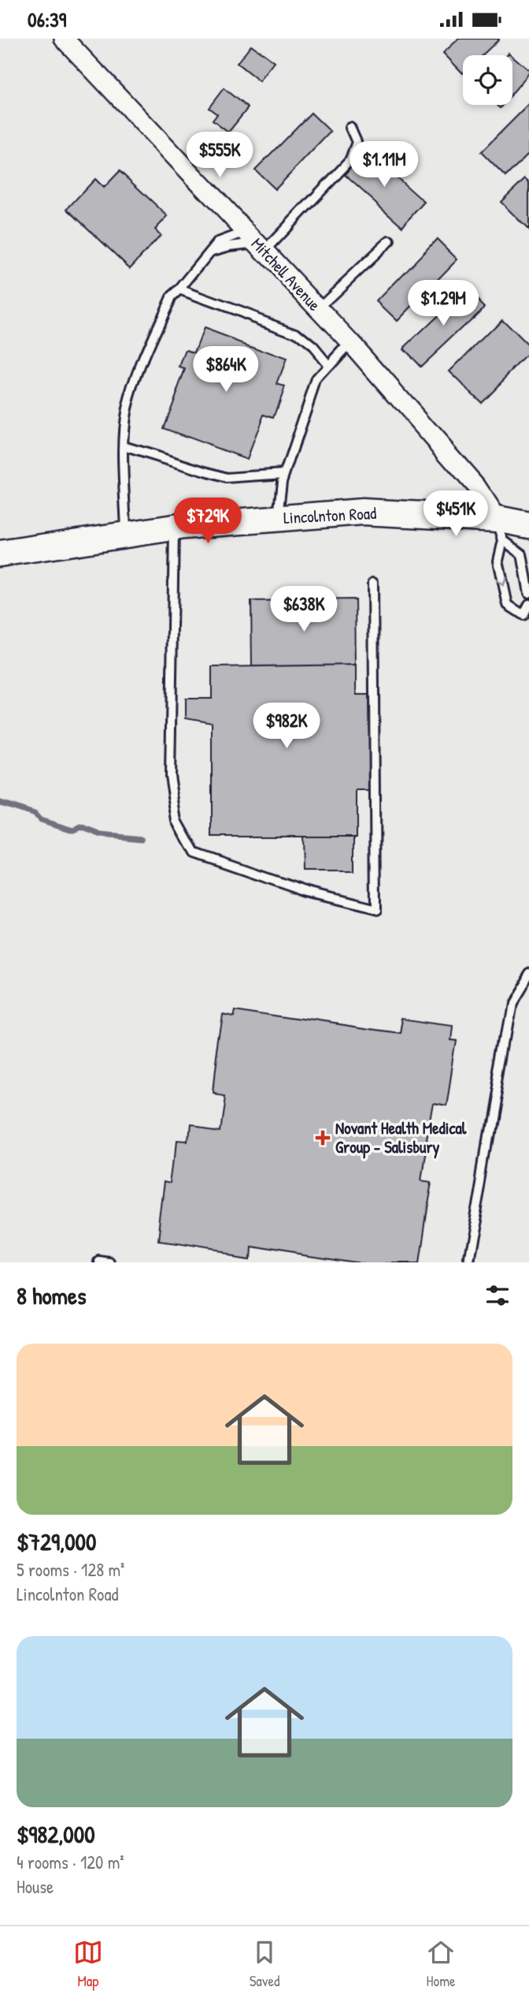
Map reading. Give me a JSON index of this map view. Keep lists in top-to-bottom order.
{
  "streets": {
    "street": ["Mitchell Avenue", "Lincolnton Road"]
  },
  "crossings": [
    ["Mitchell Avenue", "Lincolnton Road"]
  ],
  "places": {
    "health": ["Novant Health Medical Group - Salisbury"]
  },
  "page": {
    "status": "06:39",
    "price": [
      "$555K",
      "$1.11M",
      "$1.29M",
      "$864K",
      "$451K",
      "$729K",
      "$638K",
      "$982K"
    ],
    "heading": "8 homes",
    "list": [
      {
        "name": "$729,000",
        "note": "5 rooms · 128 m² · Lincolnton Road"
      },
      {
        "name": "$982,000",
        "note": "4 rooms · 120 m² · House"
      }
    ],
    "tabs": ["Map", "Saved", "Home"]
  }
}
